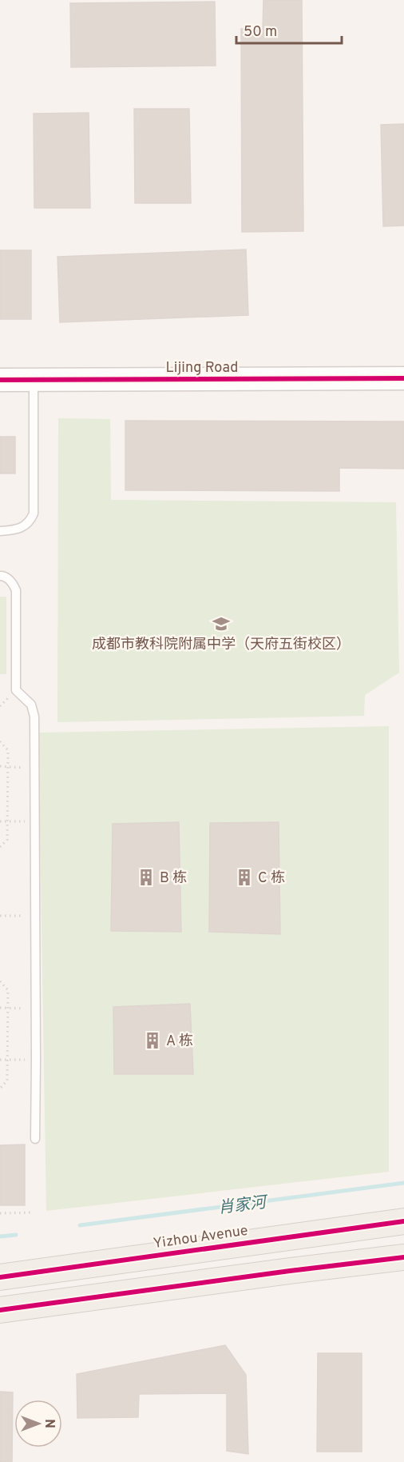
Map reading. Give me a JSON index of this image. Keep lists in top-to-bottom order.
{
  "streets": {
    "main road": ["Yizhou Avenue"],
    "street": ["Lijing Road"]
  },
  "water": ["肖家河"],
  "places": {
    "school or university": ["成都市教科院附属中学（天府五街校区）"],
    "building": ["B 栋", "C 栋", "A 栋"]
  },
  "scale_bar": "50 m",
  "north": "right"
}
